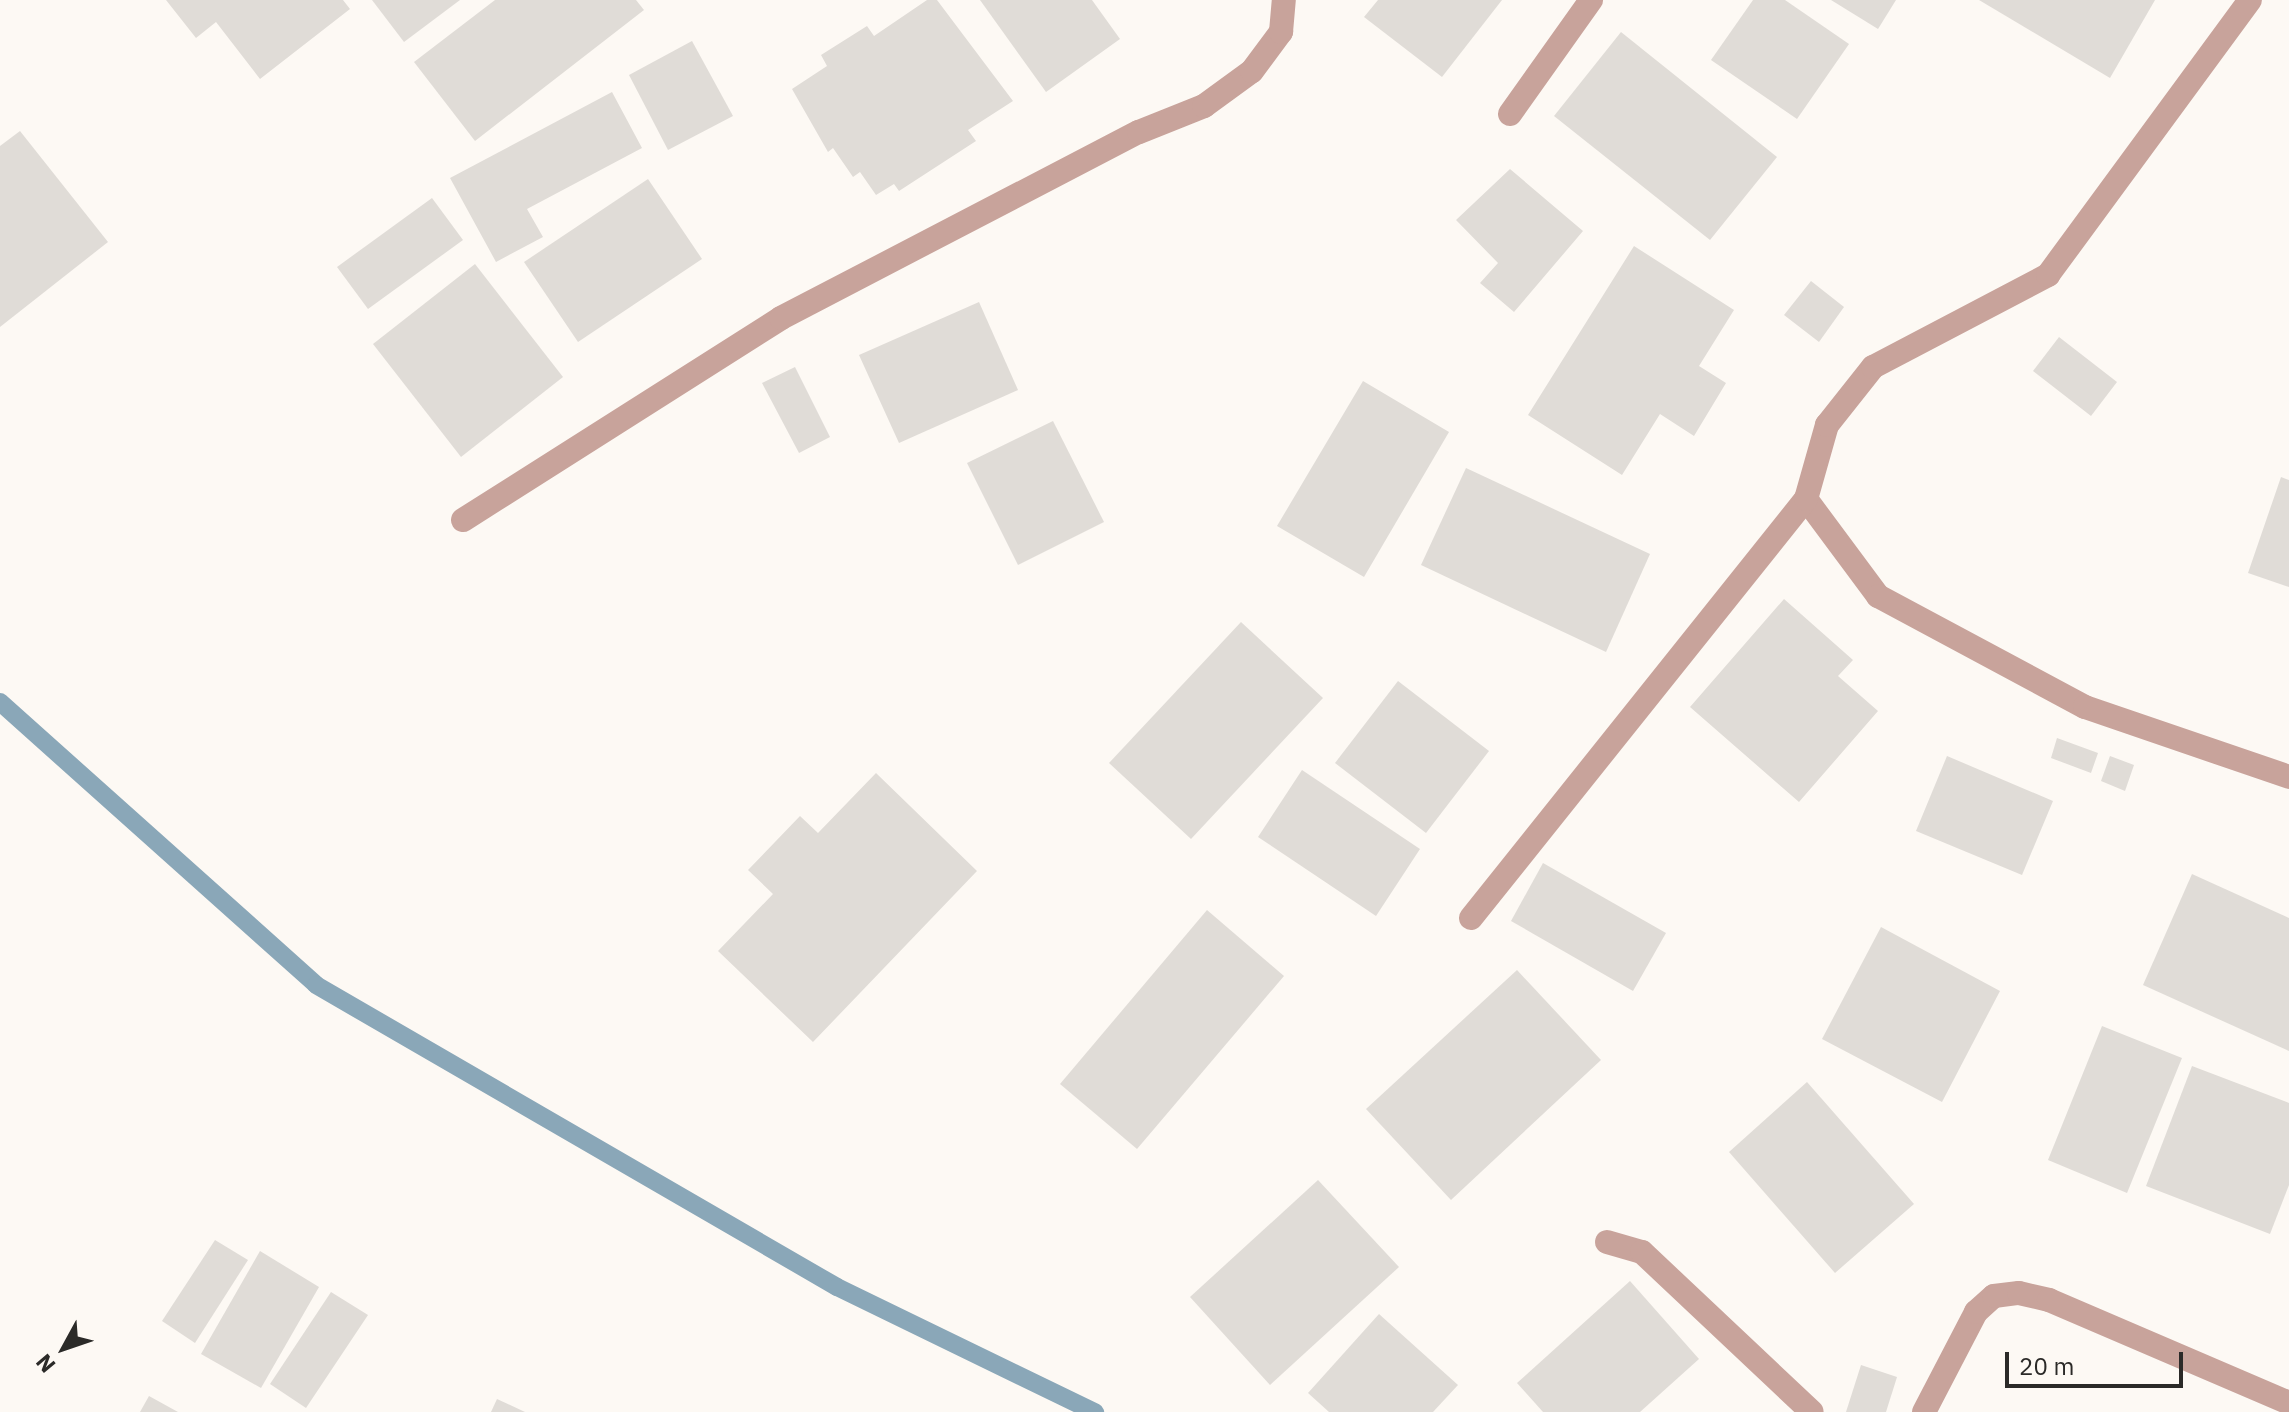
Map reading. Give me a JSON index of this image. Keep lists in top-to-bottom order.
{
  "scale_bar": "20 m",
  "north": "bottom left"
}
